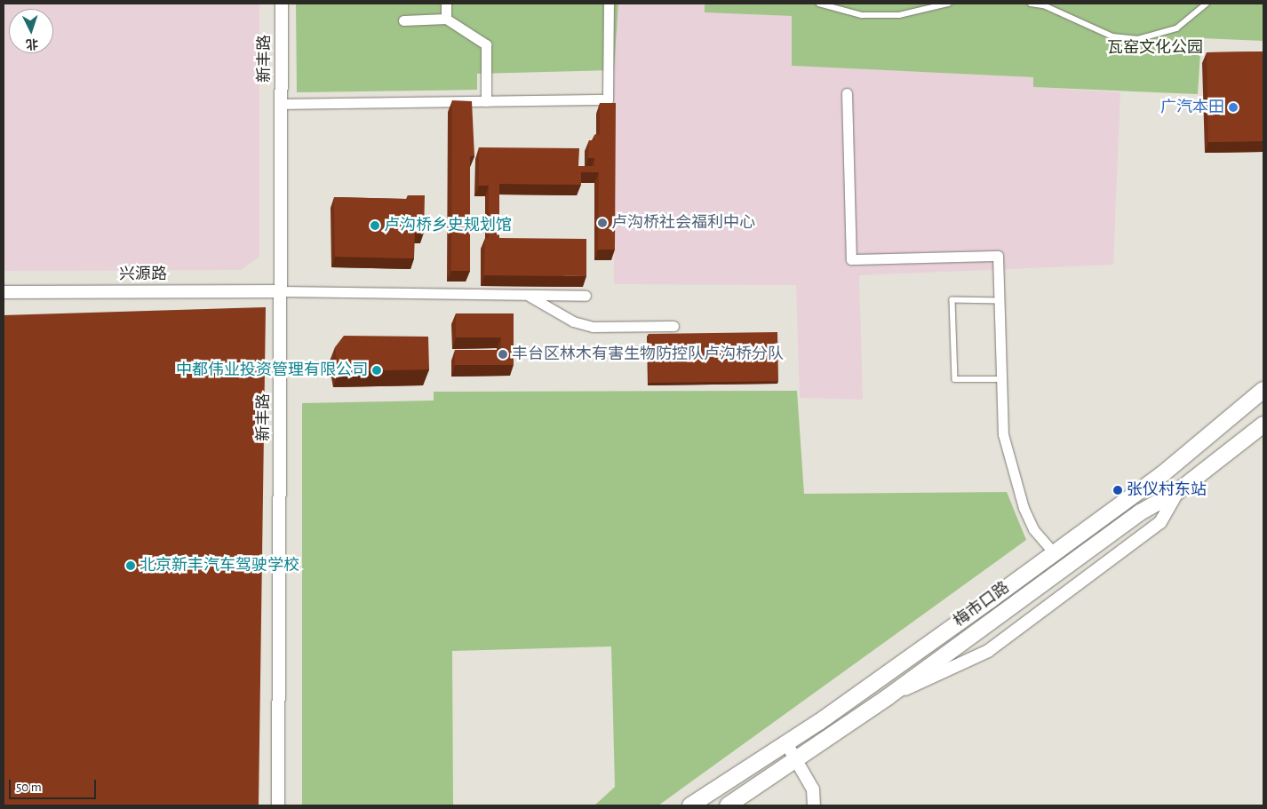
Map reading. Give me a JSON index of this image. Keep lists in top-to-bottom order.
{
  "streets": {
    "main road": ["梅市口路"],
    "street": ["新丰路", "兴源路"]
  },
  "crossings": [
    ["新丰路", "兴源路"]
  ],
  "parks": ["瓦窑文化公园"],
  "places": [
    "广汽本田",
    "卢沟桥社会福利中心",
    "卢沟桥乡史规划馆",
    "丰台区林木有害生物防控队卢沟桥分队",
    "中都伟业投资管理有限公司",
    "张仪村东站",
    "北京新丰汽车驾驶学校"
  ],
  "scale_bar": "50 m",
  "north": "bottom"
}
